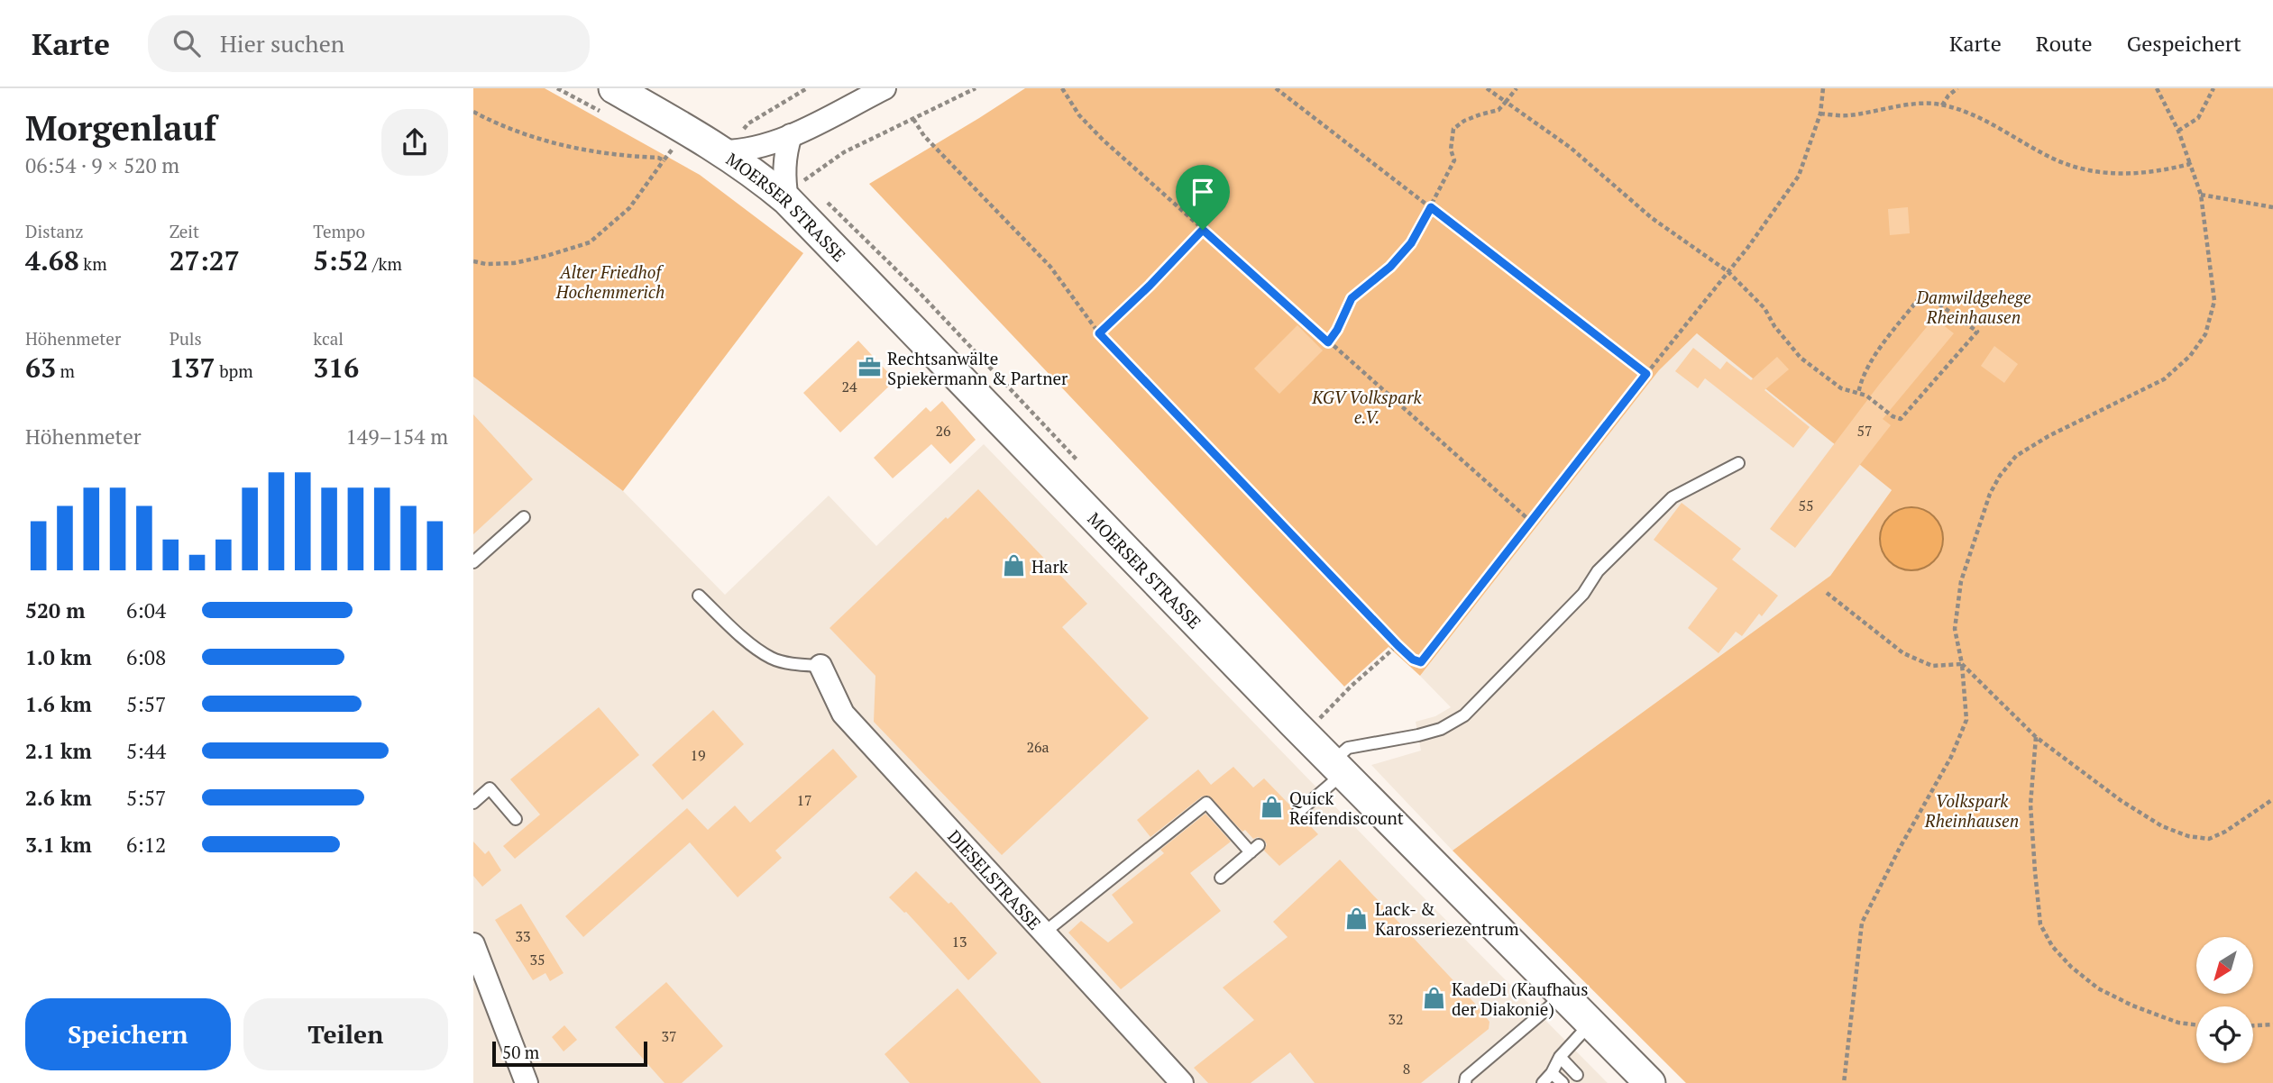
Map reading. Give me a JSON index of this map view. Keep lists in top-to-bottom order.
{
  "streets": {
    "main road": ["MOERSER STRASSE"],
    "street": ["DIESELSTRASSE"]
  },
  "parks": [
    "Alter Friedhof Hochemmerich",
    "Damwildgehege Rheinhausen",
    "KGV Volkspark e.V.",
    "Volkspark Rheinhausen"
  ],
  "places": {
    "office": ["Rechtsanwälte Spiekermann & Partner"],
    "shop": [
      "Hark",
      "Quick Reifendiscount",
      "Lack- & Karosseriezentrum",
      "KadeDi (Kaufhaus der Diakonie)"
    ]
  },
  "house_numbers": [
    "24",
    "26",
    "57",
    "55",
    "26a",
    "19",
    "17",
    "33",
    "13",
    "35",
    "32",
    "37",
    "8"
  ],
  "scale_bar": "50 m",
  "north": "bottom left",
  "page": {
    "header": "Karte",
    "search": "Hier suchen",
    "nav": ["Karte", "Route", "Gespeichert"],
    "heading": ["Morgenlauf", "06:54 · 9 × 520 m"],
    "stats": [
      ["Distanz", "4.68 km"],
      ["Zeit", "27:27"],
      ["Tempo", "5:52 /km"],
      ["Höhenmeter", "63 m"],
      ["Puls", "137 bpm"],
      ["kcal", "316"]
    ],
    "chart": ["Höhenmeter", "149–154 m"],
    "list": [
      {
        "name": "520 m",
        "note": "6:04"
      },
      {
        "name": "1.0 km",
        "note": "6:08"
      },
      {
        "name": "1.6 km",
        "note": "5:57"
      },
      {
        "name": "2.1 km",
        "note": "5:44"
      },
      {
        "name": "2.6 km",
        "note": "5:57"
      },
      {
        "name": "3.1 km",
        "note": "6:12"
      }
    ],
    "buttons": ["Speichern", "Teilen"],
    "scale": "50 m"
  }
}
